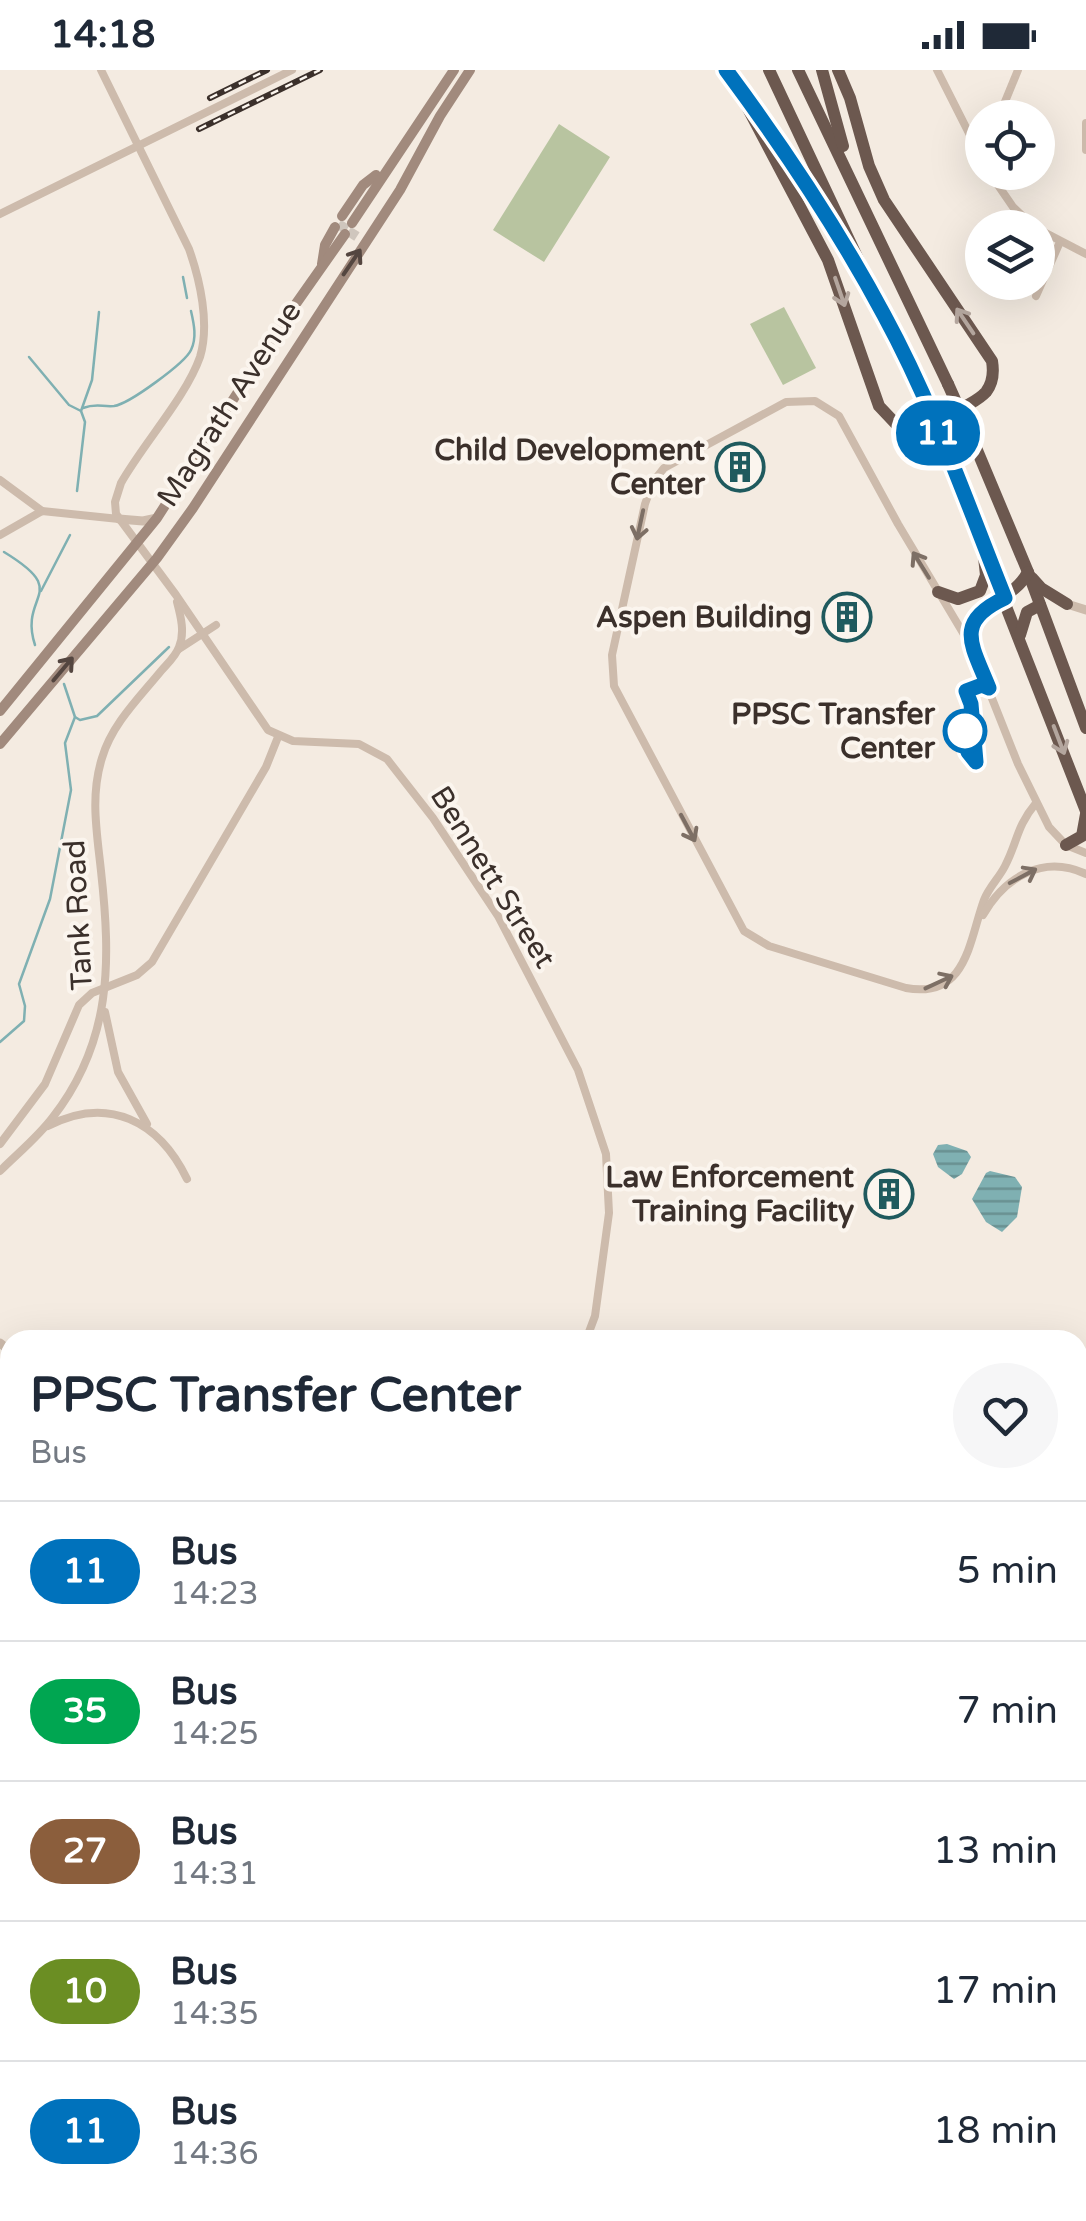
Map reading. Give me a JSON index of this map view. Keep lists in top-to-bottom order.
{
  "streets": {
    "main road": ["Magrath Avenue"],
    "street": ["Bennett Street", "Tank Road"]
  },
  "places": {
    "building": ["Child Development Center", "Aspen Building", "Law Enforcement Training Facility"],
    "other": ["PPSC Transfer Center"]
  },
  "lines": ["bus line 11"],
  "page": {
    "status": "14:18",
    "on_map": "11",
    "heading": ["PPSC Transfer Center", "Bus"],
    "list": [
      {
        "mark": "11",
        "name": "Bus",
        "note": "14:23",
        "value": "5 min"
      },
      {
        "mark": "35",
        "name": "Bus",
        "note": "14:25",
        "value": "7 min"
      },
      {
        "mark": "27",
        "name": "Bus",
        "note": "14:31",
        "value": "13 min"
      },
      {
        "mark": "10",
        "name": "Bus",
        "note": "14:35",
        "value": "17 min"
      },
      {
        "mark": "11",
        "name": "Bus",
        "note": "14:36",
        "value": "18 min"
      }
    ]
  }
}
